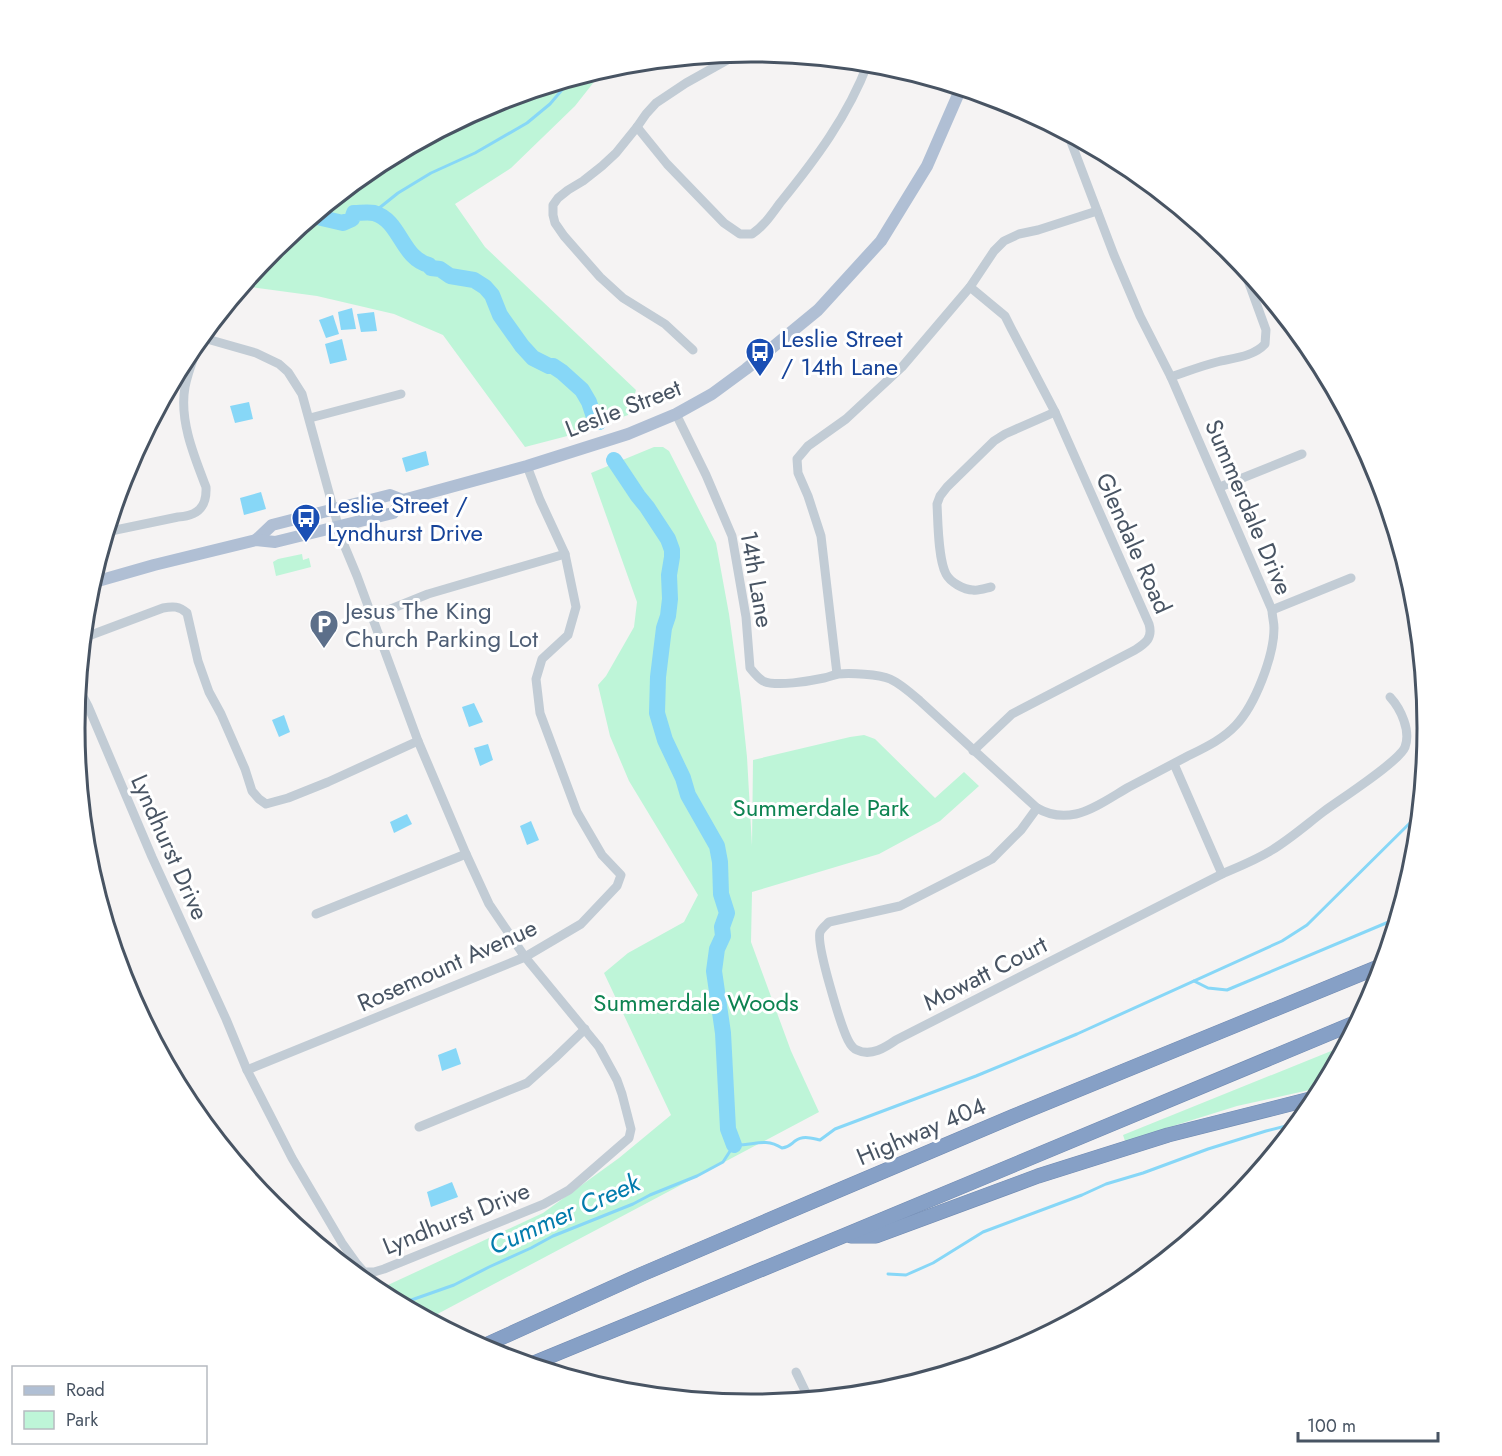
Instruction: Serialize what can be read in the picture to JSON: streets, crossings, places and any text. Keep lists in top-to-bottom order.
{
  "streets": {
    "highway": ["Highway 404"],
    "main road": ["Leslie Street"],
    "street": [
      "Summerdale Drive",
      "Glendale Road",
      "14th Lane",
      "Lyndhurst Drive",
      "Rosemount Avenue",
      "Mowatt Court"
    ]
  },
  "crossings": [
    ["Leslie Street", "14th Lane"],
    ["Leslie Street", "Lyndhurst Drive"],
    ["Leslie Street", "Rosemount Avenue"],
    ["Summerdale Drive", "Glendale Road"],
    ["Summerdale Drive", "14th Lane"],
    ["Summerdale Drive", "Mowatt Court"],
    ["Lyndhurst Drive", "Rosemount Avenue"]
  ],
  "water": ["Cummer Creek"],
  "parks": ["Summerdale Park", "Summerdale Woods"],
  "places": {
    "bus stop": ["Leslie Street / 14th Lane", "Leslie Street / Lyndhurst Drive"],
    "parking": ["Jesus The King Church Parking Lot"]
  },
  "legend": ["Road", "Park"],
  "scale_bar": "100 m"
}
